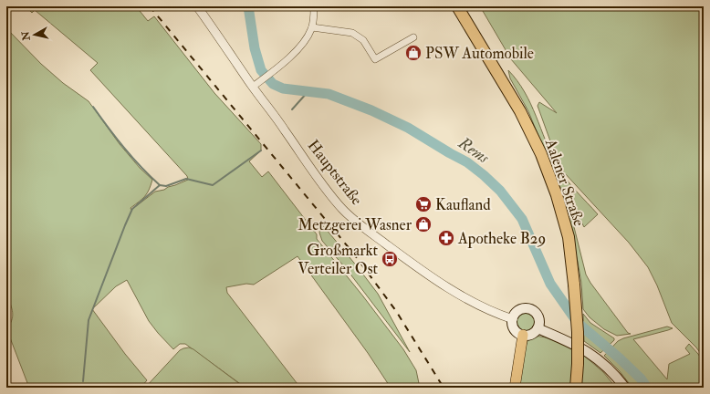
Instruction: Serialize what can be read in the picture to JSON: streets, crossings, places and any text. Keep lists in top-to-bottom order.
{
  "streets": {
    "highway": ["Aalener Straße"],
    "street": ["Hauptstraße"]
  },
  "water": ["Rems"],
  "places": {
    "shop": ["PSW Automobile", "Metzgerei Wasner"],
    "supermarket": ["Kaufland"],
    "pharmacy": ["Apotheke B29"],
    "bus stop": ["Großmarkt Verteiler Ost"]
  },
  "north": "left"
}
